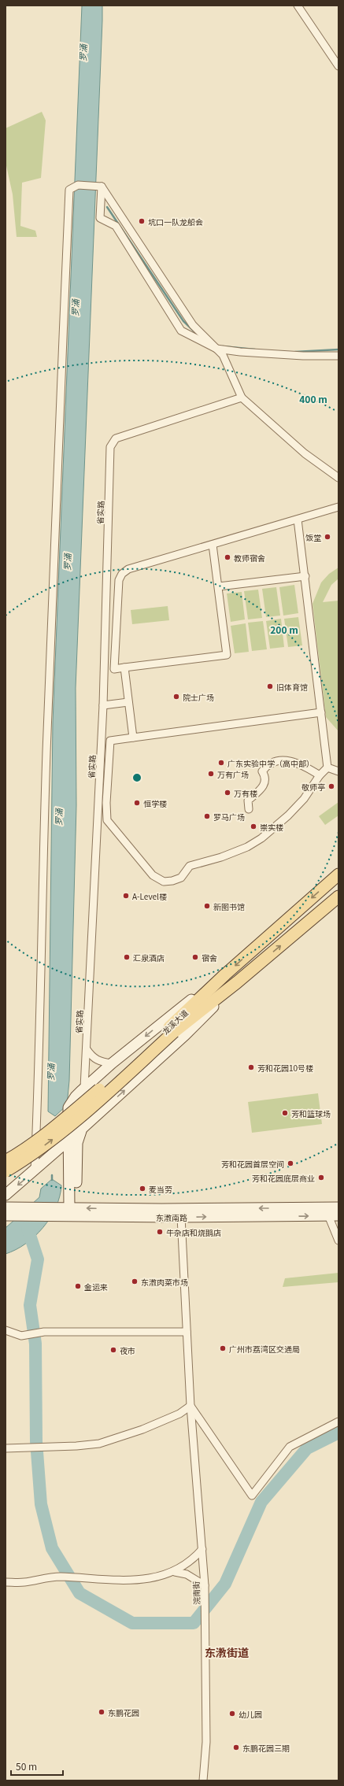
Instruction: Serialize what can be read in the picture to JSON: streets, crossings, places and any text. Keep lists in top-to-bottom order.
{
  "streets": {
    "main road": ["龙溪大道"],
    "street": ["省实路", "东漖南路", "浣南街"]
  },
  "crossings": [
    ["东漖南路", "浣南街"]
  ],
  "districts": ["东漖街道"],
  "water": ["罗涌"],
  "places": [
    "坑口一队龙船会",
    "饭堂",
    "教师宿舍",
    "旧体育馆",
    "院士广场",
    "广东实验中学（高中部）",
    "万有广场",
    "敬师亭",
    "万有楼",
    "恒学楼",
    "罗马广场",
    "崇实楼",
    "A-Level楼",
    "新图书馆",
    "汇泉酒店",
    "宿舍",
    "芳和花园10号楼",
    "芳和篮球场",
    "芳和花园首层空间",
    "芳和花园底层商业",
    "麦当劳",
    "牛杂店和烧鹅店",
    "东漖肉菜市场",
    "金运来",
    "广州市荔湾区交通局",
    "夜市",
    "东鹏花园",
    "幼儿园",
    "东鹏花园三期"
  ],
  "scale_bar": "50 m",
  "rings": ["400 m", "200 m"]
}
